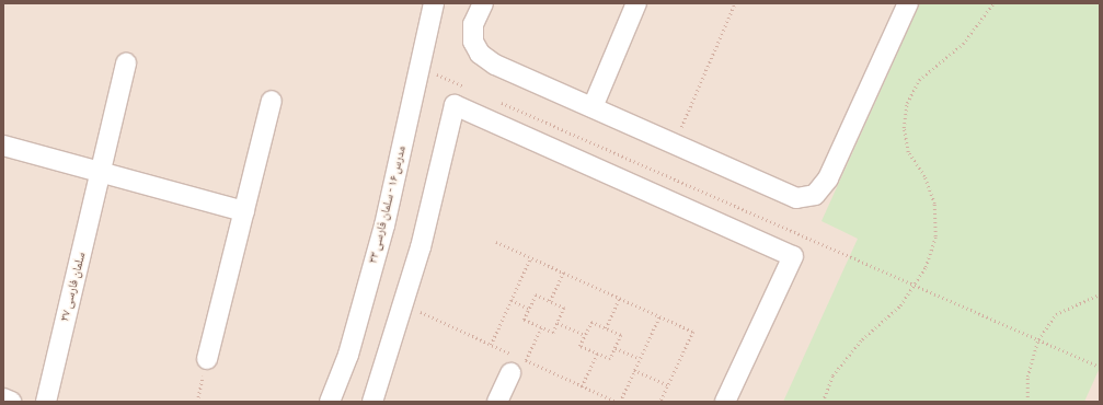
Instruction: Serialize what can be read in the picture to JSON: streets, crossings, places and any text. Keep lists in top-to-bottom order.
{
  "streets": {
    "street": ["مدرس ۱۶ - سلمان فارسی ۳۳", "سلمان فارسی ۳۷"]
  }
}
